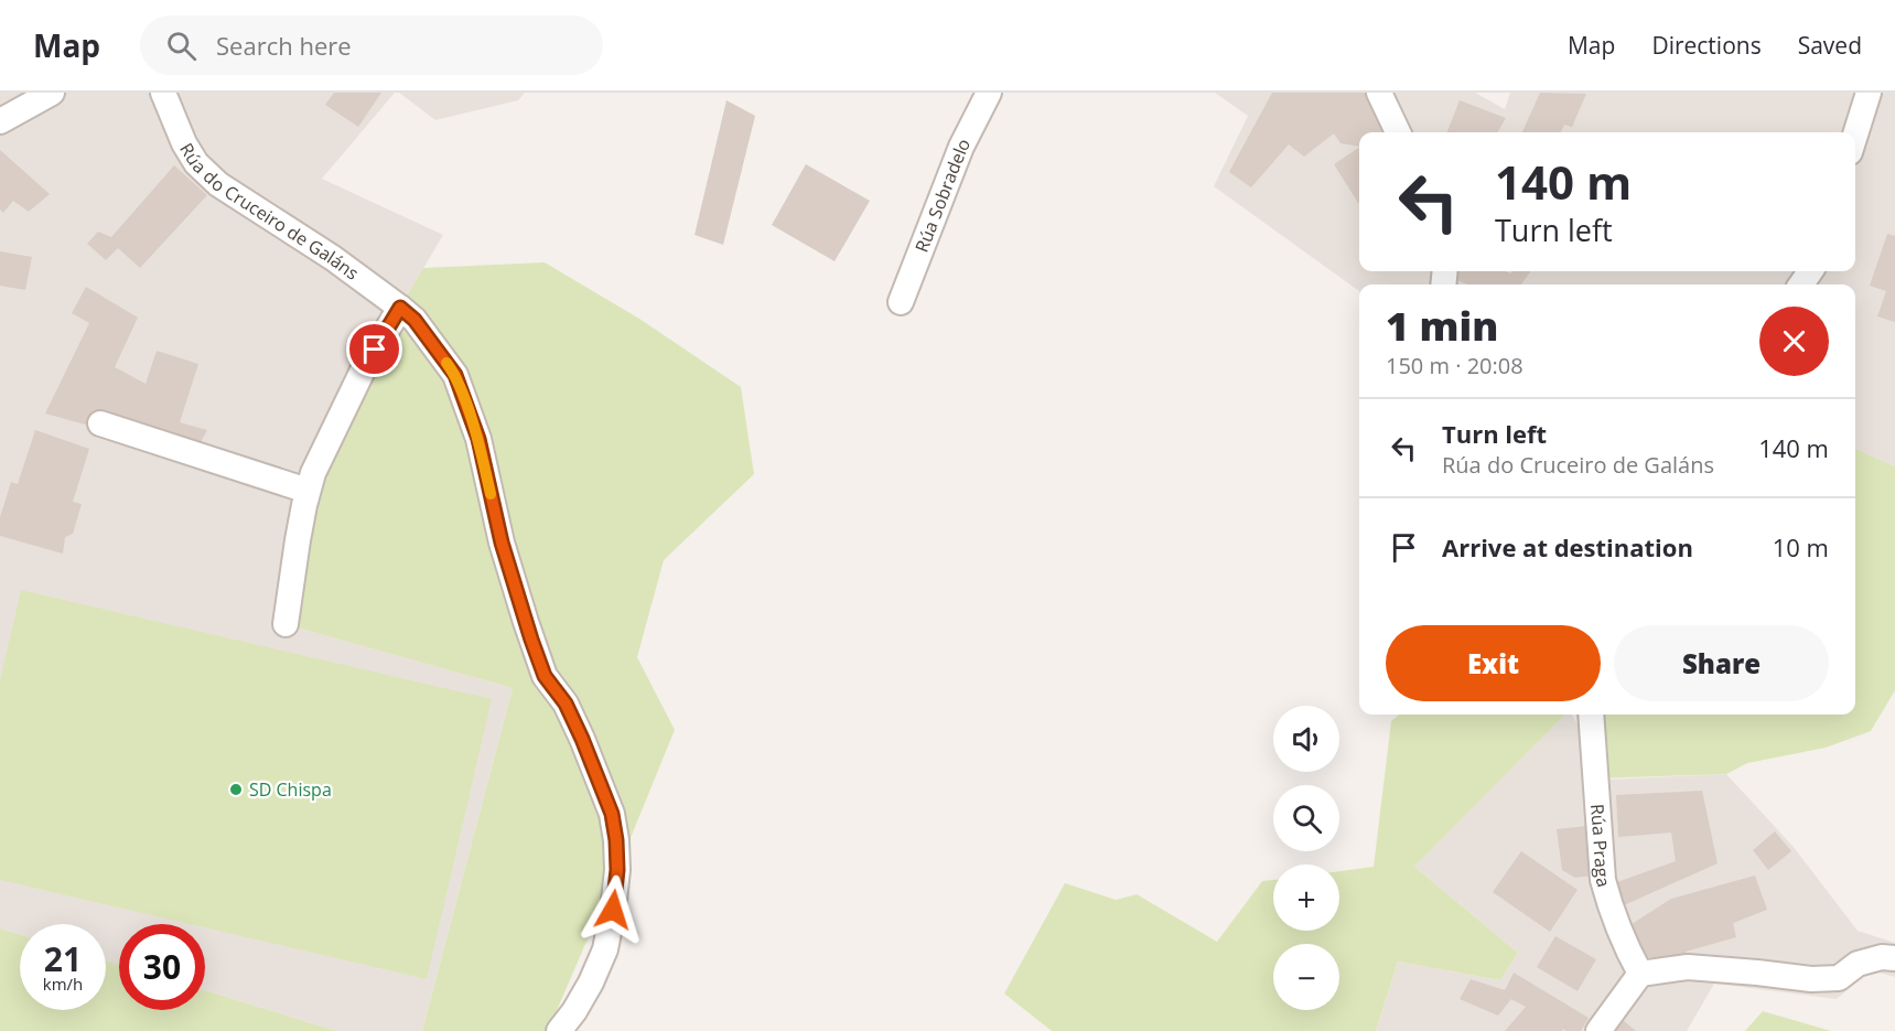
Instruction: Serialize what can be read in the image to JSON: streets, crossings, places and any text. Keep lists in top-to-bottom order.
{
  "streets": {
    "street": ["Rúa Sobradelo", "Rúa do Cruceiro de Galáns", "Rúa Praga"]
  },
  "places": ["SD Chispa"],
  "page": {
    "header": "Map",
    "search": "Search here",
    "nav": ["Map", "Directions", "Saved"],
    "turn": ["140 m", "Turn left"],
    "heading": ["1 min", "150 m · 20:08"],
    "list": [
      {
        "name": "Turn left",
        "note": "Rúa do Cruceiro de Galáns",
        "value": "140 m"
      },
      {
        "name": "Arrive at destination",
        "value": "10 m"
      }
    ],
    "buttons": ["Exit", "Share"],
    "map_buttons": ["+", "−"],
    "speed": "21 km/h",
    "limit": "30"
  }
}
